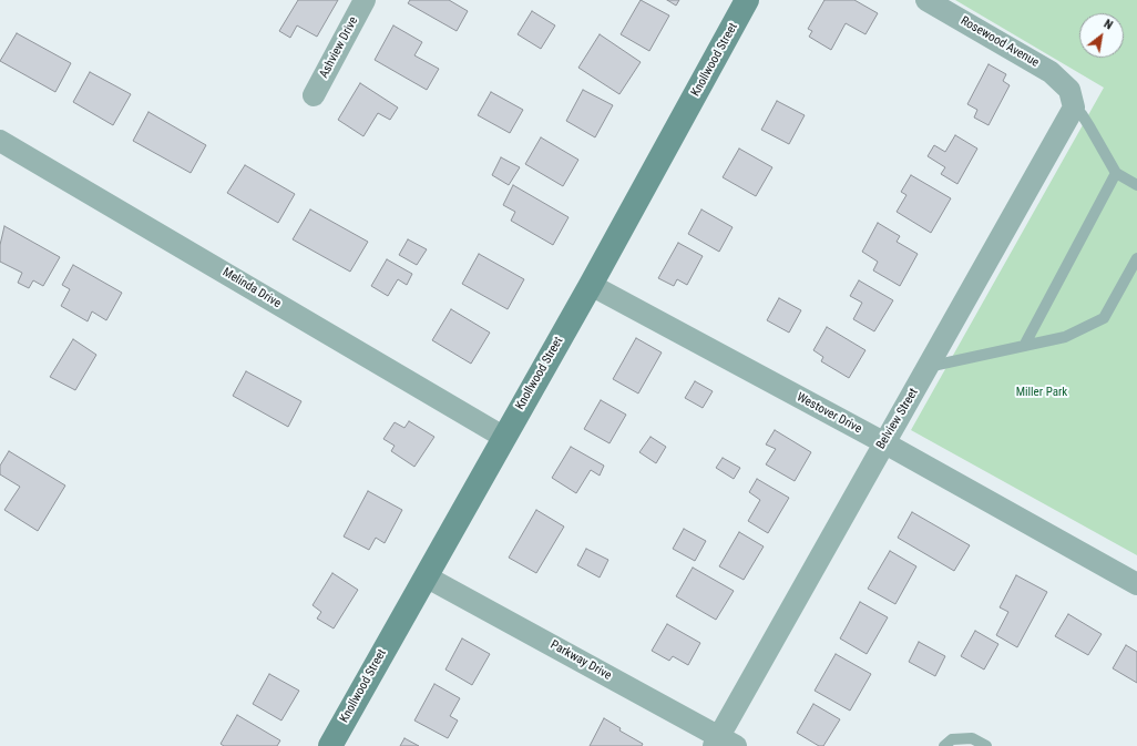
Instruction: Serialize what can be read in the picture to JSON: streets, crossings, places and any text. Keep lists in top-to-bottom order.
{
  "streets": {
    "main road": ["Knollwood Street"],
    "street": [
      "Rosewood Avenue",
      "Ashview Drive",
      "Melinda Drive",
      "Westover Drive",
      "Belview Street",
      "Parkway Drive"
    ]
  },
  "crossings": [
    ["Rosewood Avenue", "Belview Street"],
    ["Knollwood Street", "Melinda Drive"],
    ["Knollwood Street", "Westover Drive"],
    ["Knollwood Street", "Parkway Drive"],
    ["Westover Drive", "Belview Street"],
    ["Belview Street", "Parkway Drive"]
  ],
  "parks": ["Miller Park"],
  "north": "top right"
}
